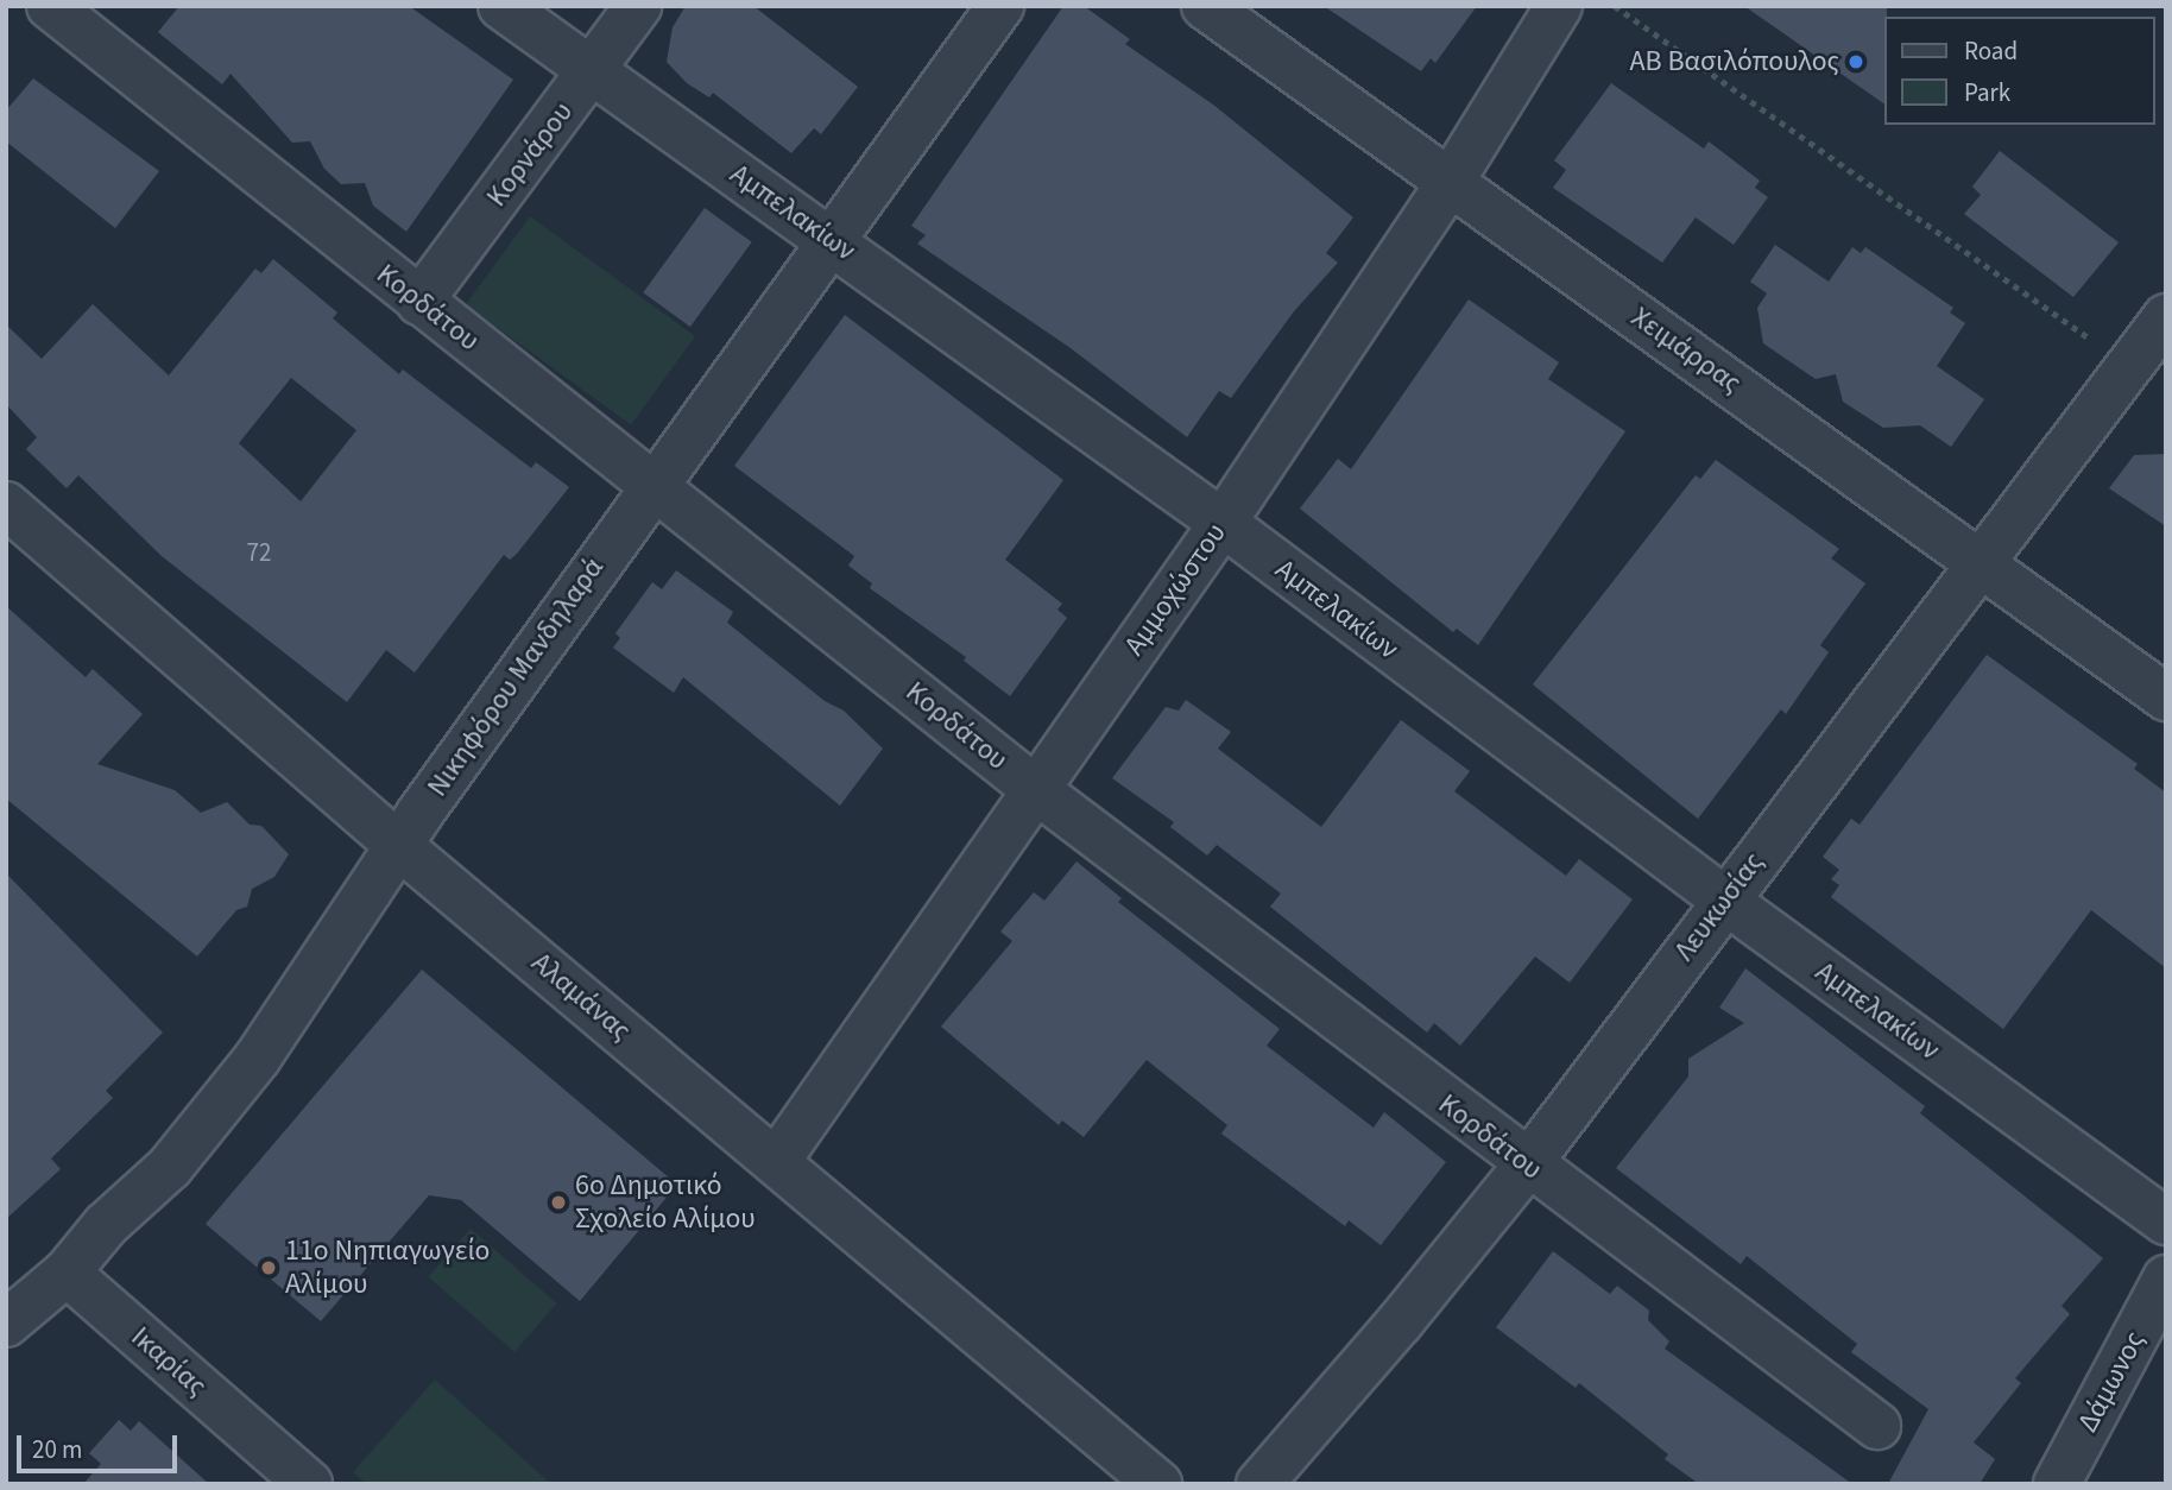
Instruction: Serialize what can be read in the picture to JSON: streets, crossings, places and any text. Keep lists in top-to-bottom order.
{
  "streets": {
    "street": [
      "Κορνάρου",
      "Αμπελακίων",
      "Κορδάτου",
      "Χειμάρρας",
      "Αμμοχώστου",
      "Νικηφόρου Μανδηλαρά",
      "Λευκωσίας",
      "Αλαμάνας",
      "Ικαρίας",
      "Δάμωνος"
    ]
  },
  "crossings": [
    ["Κορνάρου", "Αμπελακίων"],
    ["Κορνάρου", "Κορδάτου"],
    ["Αμπελακίων", "Αμμοχώστου"],
    ["Αμπελακίων", "Νικηφόρου Μανδηλαρά"],
    ["Αμπελακίων", "Λευκωσίας"],
    ["Κορδάτου", "Αμμοχώστου"],
    ["Κορδάτου", "Νικηφόρου Μανδηλαρά"],
    ["Κορδάτου", "Λευκωσίας"],
    ["Χειμάρρας", "Αμμοχώστου"],
    ["Χειμάρρας", "Λευκωσίας"],
    ["Αμμοχώστου", "Αλαμάνας"],
    ["Νικηφόρου Μανδηλαρά", "Αλαμάνας"],
    ["Νικηφόρου Μανδηλαρά", "Ικαρίας"]
  ],
  "places": ["ΑΒ Βασιλόπουλος", "6ο Δημοτικό Σχολείο Αλίμου", "11ο Νηπιαγωγείο Αλίμου"],
  "house_numbers": ["72"],
  "legend": ["Road", "Park"],
  "scale_bar": "20 m"
}
